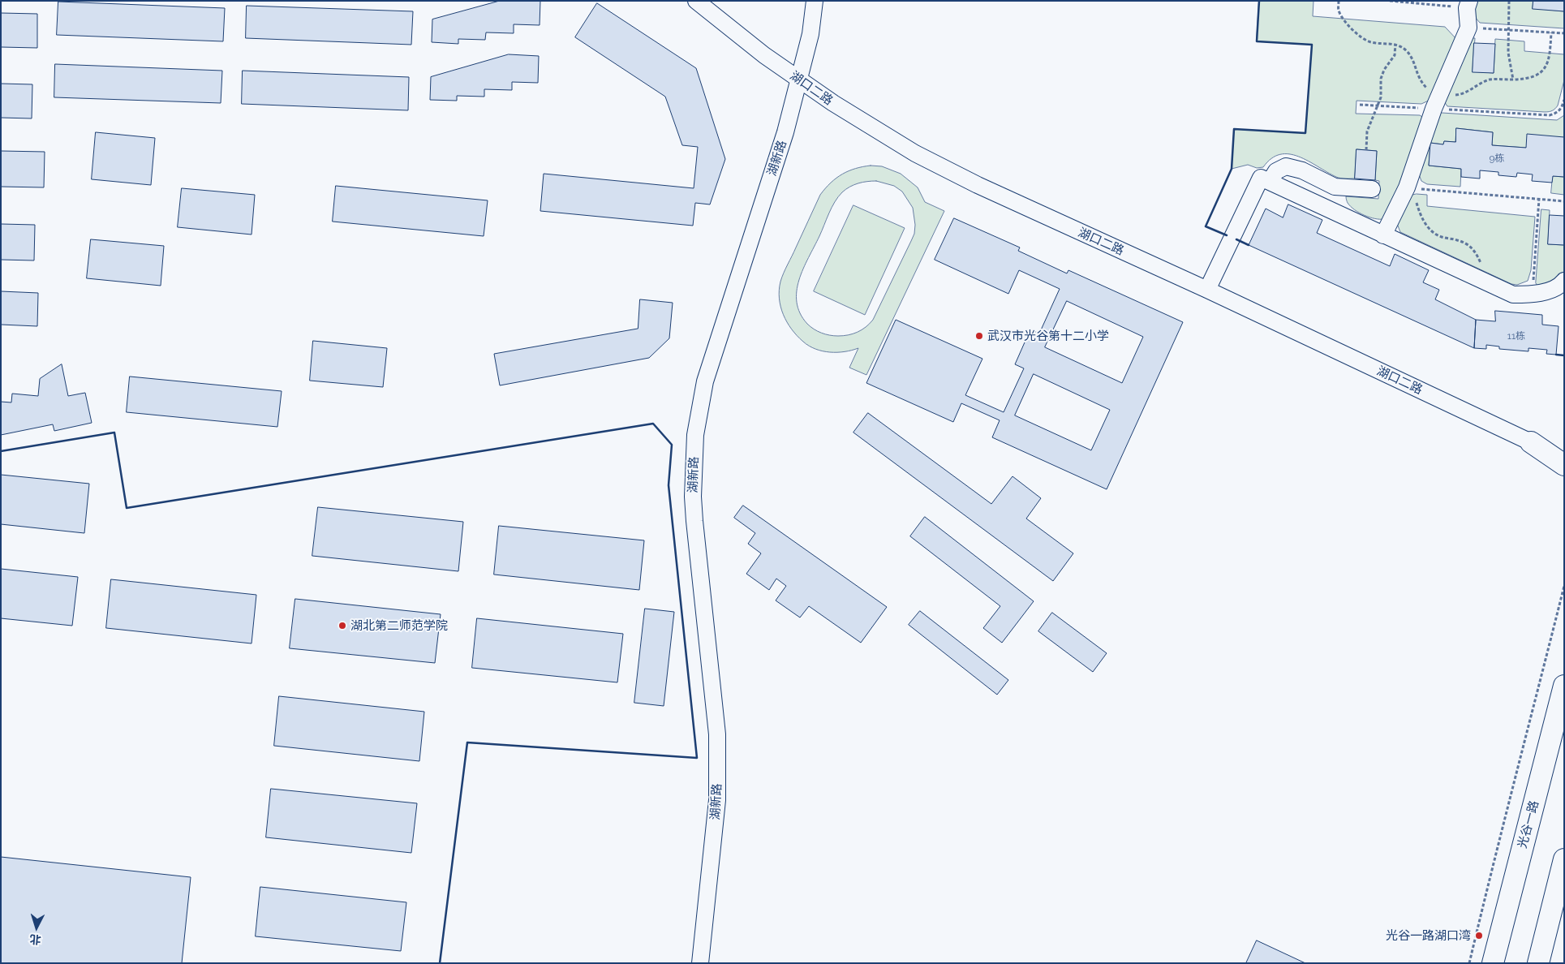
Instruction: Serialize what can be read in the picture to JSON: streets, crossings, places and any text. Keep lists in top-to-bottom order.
{
  "streets": {
    "main road": ["光谷一路"],
    "street": ["湖口二路", "湖新路"]
  },
  "crossings": [
    ["湖口二路", "湖新路"]
  ],
  "places": ["武汉市光谷第十二小学", "湖北第二师范学院", "光谷一路湖口湾"],
  "house_numbers": ["9栋", "11栋"],
  "north": "bottom"
}
